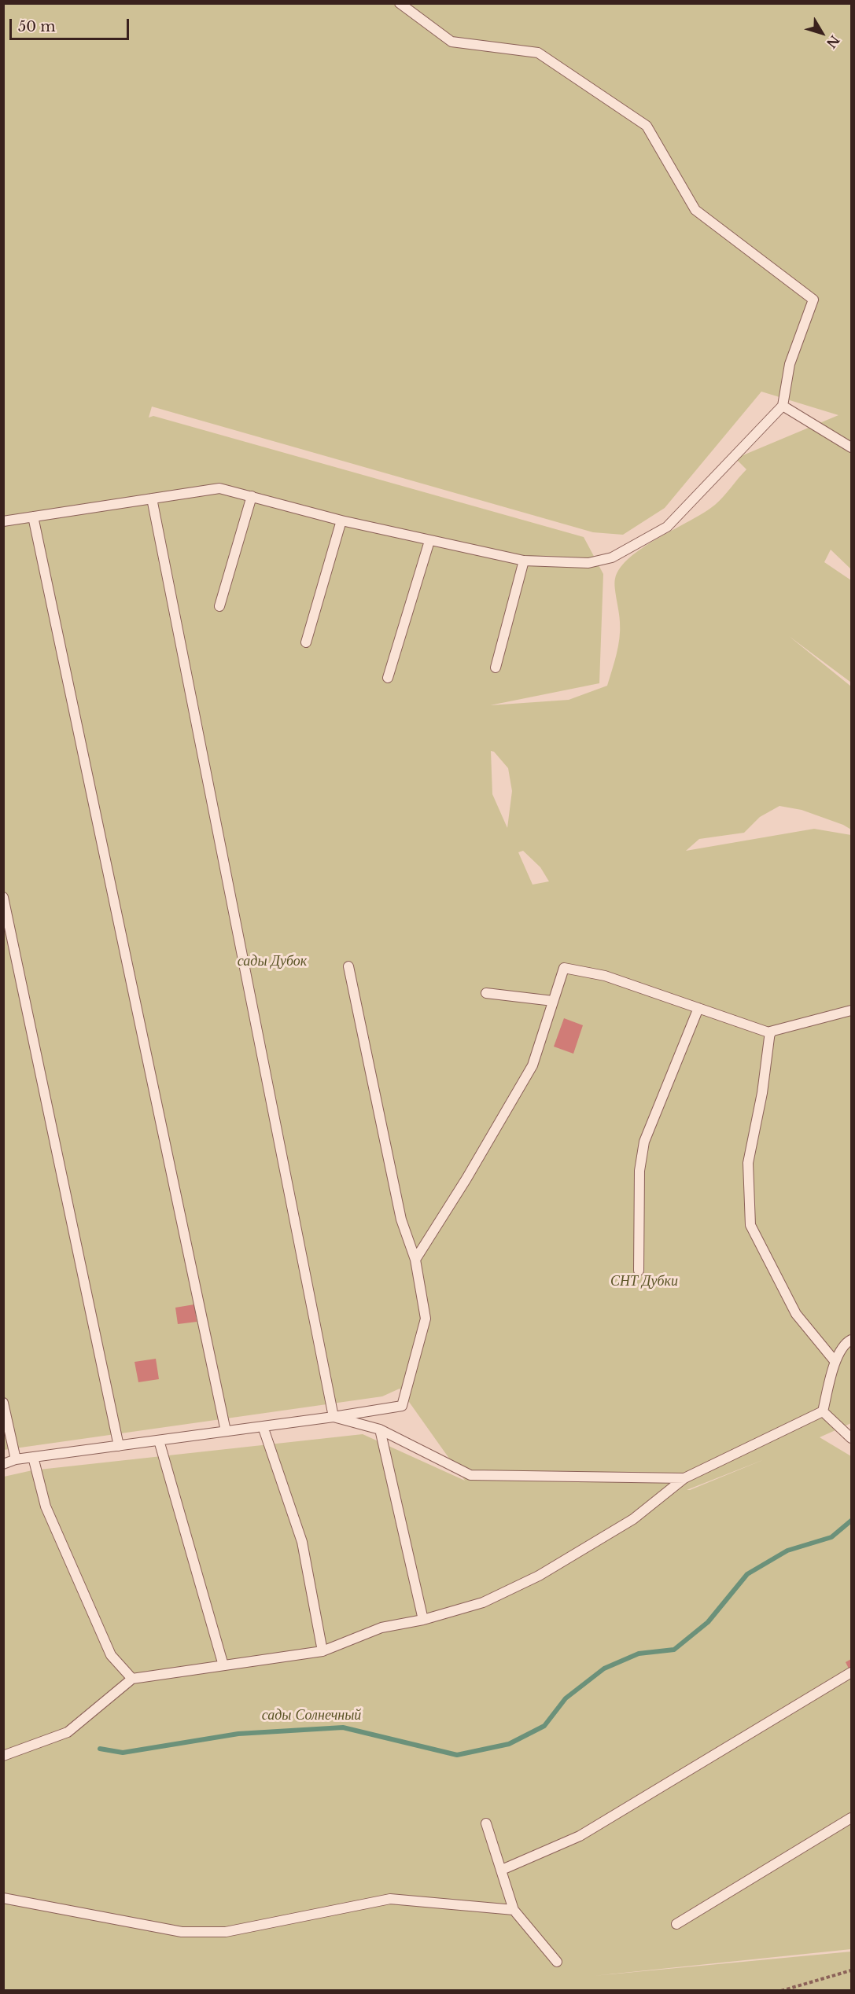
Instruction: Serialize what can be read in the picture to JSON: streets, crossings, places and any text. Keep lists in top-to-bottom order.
{
  "parks": ["сады Дубок", "СНТ Дубки", "сады Солнечный"],
  "scale_bar": "50 m",
  "north": "bottom right"
}
